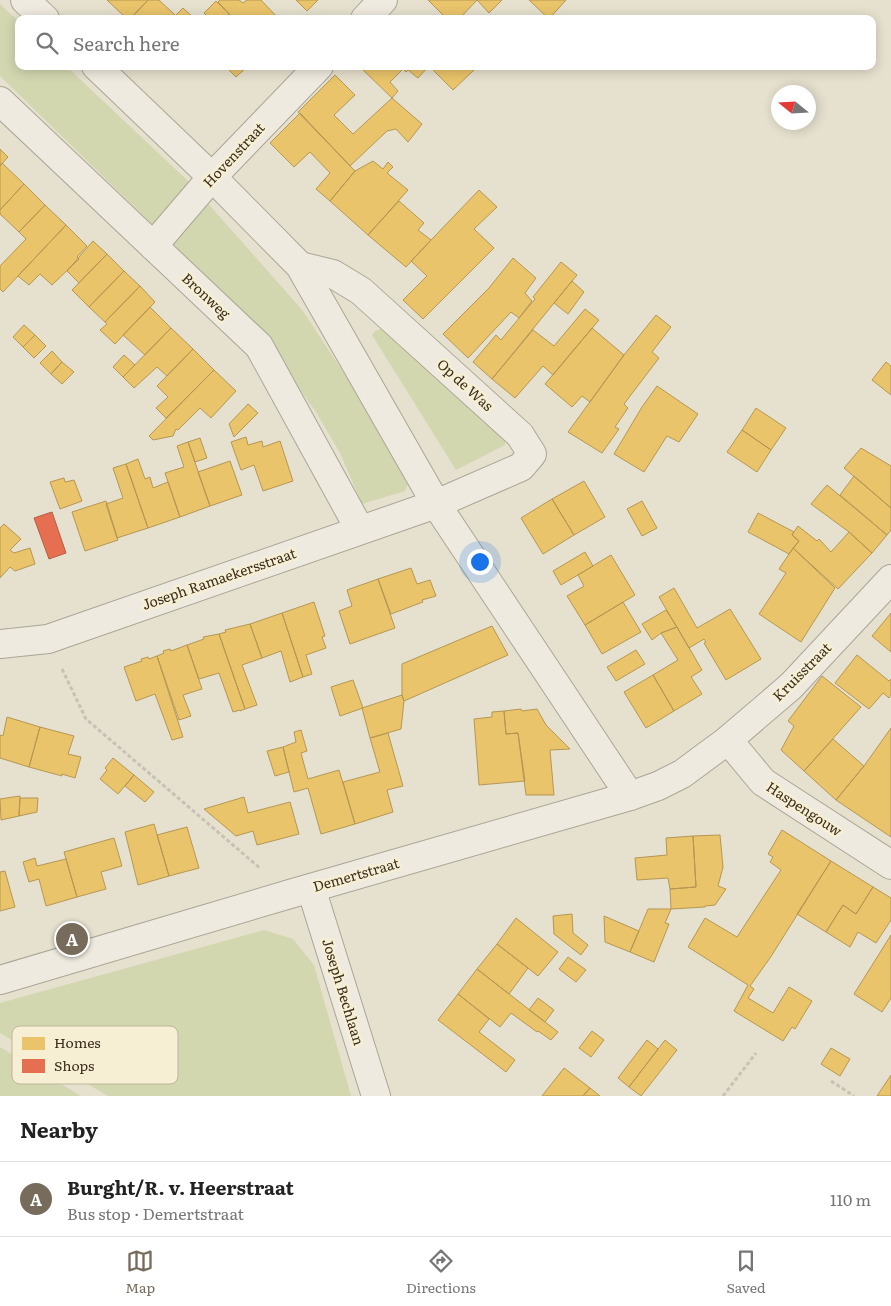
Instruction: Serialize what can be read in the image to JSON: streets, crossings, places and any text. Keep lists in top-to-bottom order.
{
  "streets": {
    "street": [
      "Hovenstraat",
      "Bronweg",
      "Op de Was",
      "Joseph Ramaekersstraat",
      "Kruisstraat",
      "Haspengouw",
      "Demertstraat",
      "Joseph Bechlaan"
    ]
  },
  "crossings": [
    ["Hovenstraat", "Bronweg"],
    ["Bronweg", "Joseph Ramaekersstraat"],
    ["Op de Was", "Joseph Ramaekersstraat"],
    ["Kruisstraat", "Haspengouw"],
    ["Kruisstraat", "Demertstraat"],
    ["Demertstraat", "Joseph Bechlaan"]
  ],
  "legend": ["Homes", "Shops"],
  "north": "left",
  "page": {
    "search": "Search here",
    "pins": "A",
    "heading": "Nearby",
    "list": [
      {
        "mark": "A",
        "name": "Burght/R. v. Heerstraat",
        "note": "Bus stop · Demertstraat",
        "value": "110 m"
      }
    ],
    "nav": ["Map", "Directions", "Saved"]
  }
}
